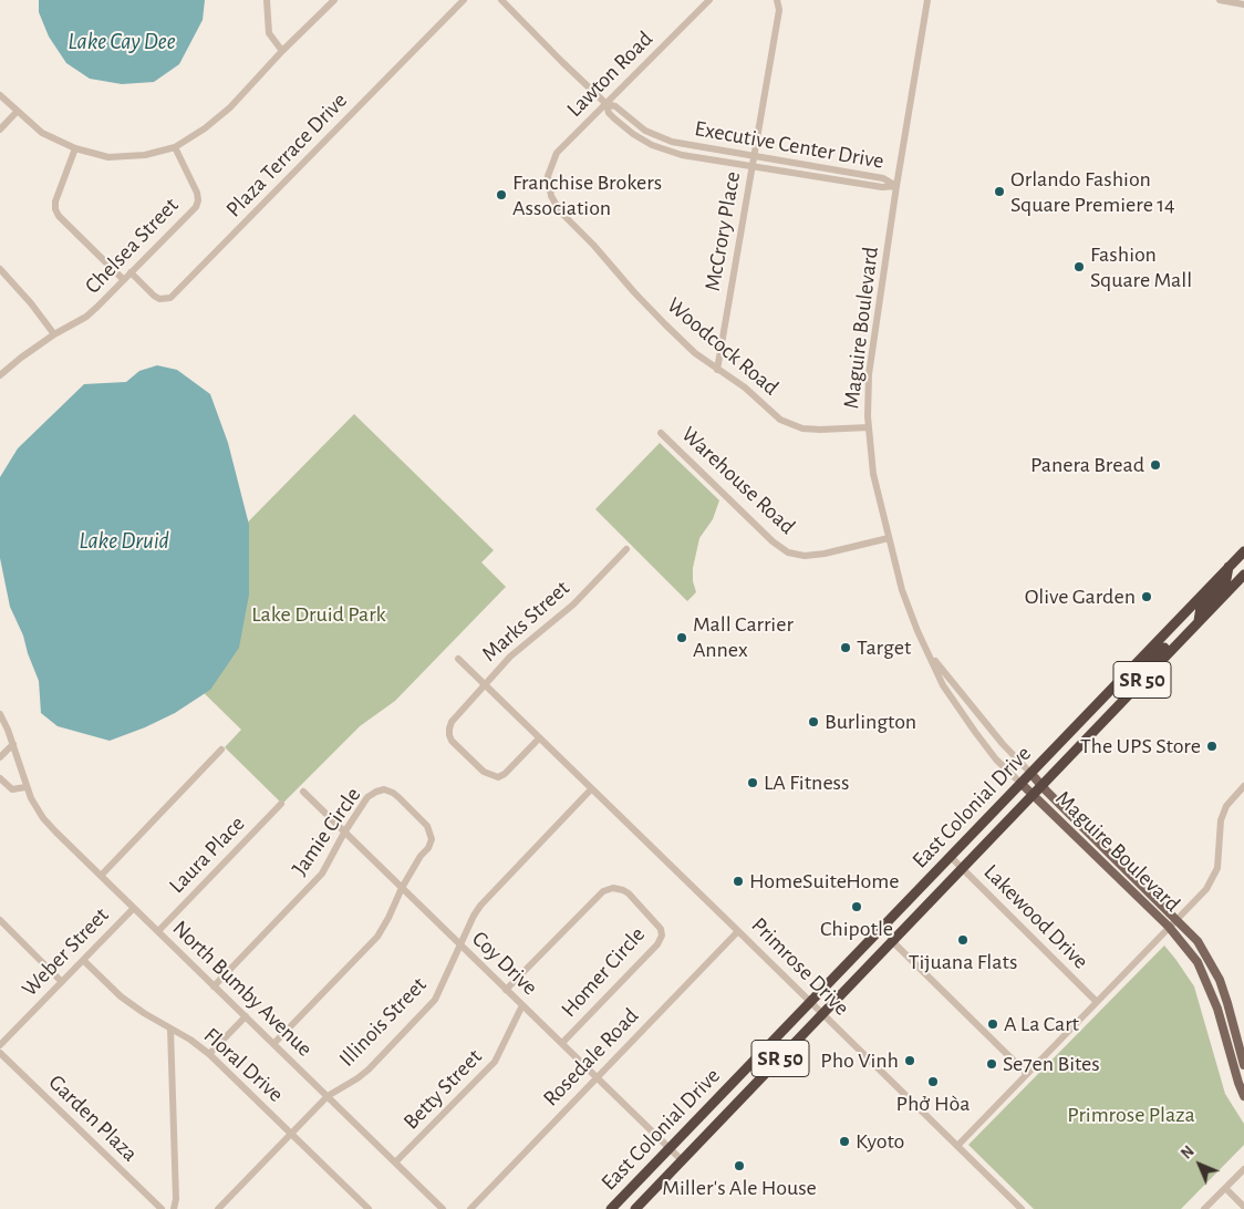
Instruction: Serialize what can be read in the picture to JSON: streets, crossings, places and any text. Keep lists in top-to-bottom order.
{
  "streets": {
    "highway": ["SR 50", "East Colonial Drive"],
    "main road": ["Maguire Boulevard"],
    "street": [
      "Lawton Road",
      "Executive Center Drive",
      "Plaza Terrace Drive",
      "McCrory Place",
      "Chelsea Street",
      "Woodcock Road",
      "Warehouse Road",
      "Marks Street",
      "Jamie Circle",
      "Laura Place",
      "Lakewood Drive",
      "Weber Street",
      "Coy Drive",
      "Primrose Drive",
      "Homer Circle",
      "North Bumby Avenue",
      "Illinois Street",
      "Rosedale Road",
      "Floral Drive",
      "Betty Street",
      "Garden Plaza"
    ]
  },
  "crossings": [
    ["Lawton Road", "Executive Center Drive"],
    ["Lawton Road", "Woodcock Road"],
    ["Executive Center Drive", "McCrory Place"],
    ["Executive Center Drive", "Maguire Boulevard"],
    ["Plaza Terrace Drive", "Chelsea Street"],
    ["McCrory Place", "Woodcock Road"],
    ["Maguire Boulevard", "Woodcock Road"],
    ["Maguire Boulevard", "Warehouse Road"],
    ["Maguire Boulevard", "East Colonial Drive"],
    ["Marks Street", "Primrose Drive"],
    ["East Colonial Drive", "Lakewood Drive"],
    ["East Colonial Drive", "Coy Drive"],
    ["East Colonial Drive", "Primrose Drive"],
    ["Jamie Circle", "Coy Drive"],
    ["Jamie Circle", "North Bumby Avenue"],
    ["Laura Place", "North Bumby Avenue"],
    ["Weber Street", "North Bumby Avenue"],
    ["Weber Street", "Floral Drive"],
    ["Coy Drive", "Homer Circle"],
    ["Coy Drive", "Illinois Street"],
    ["Coy Drive", "Rosedale Road"],
    ["Coy Drive", "Betty Street"],
    ["Primrose Drive", "Illinois Street"],
    ["Primrose Drive", "Rosedale Road"],
    ["North Bumby Avenue", "Illinois Street"],
    ["North Bumby Avenue", "Betty Street"],
    ["Illinois Street", "Floral Drive"]
  ],
  "water": ["Lake Cay Dee", "Lake Druid"],
  "parks": ["Lake Druid Park", "Primrose Plaza"],
  "places": [
    "Orlando Fashion Square Premiere 14",
    "Franchise Brokers Association",
    "Fashion Square Mall",
    "Panera Bread",
    "Olive Garden",
    "Mall Carrier Annex",
    "Target",
    "Burlington",
    "The UPS Store",
    "LA Fitness",
    "HomeSuiteHome",
    "Chipotle",
    "Tijuana Flats",
    "A La Cart",
    "Pho Vinh",
    "Se7en Bites",
    "Phở Hòa",
    "Kyoto",
    "Miller's Ale House"
  ],
  "north": "top left"
}
